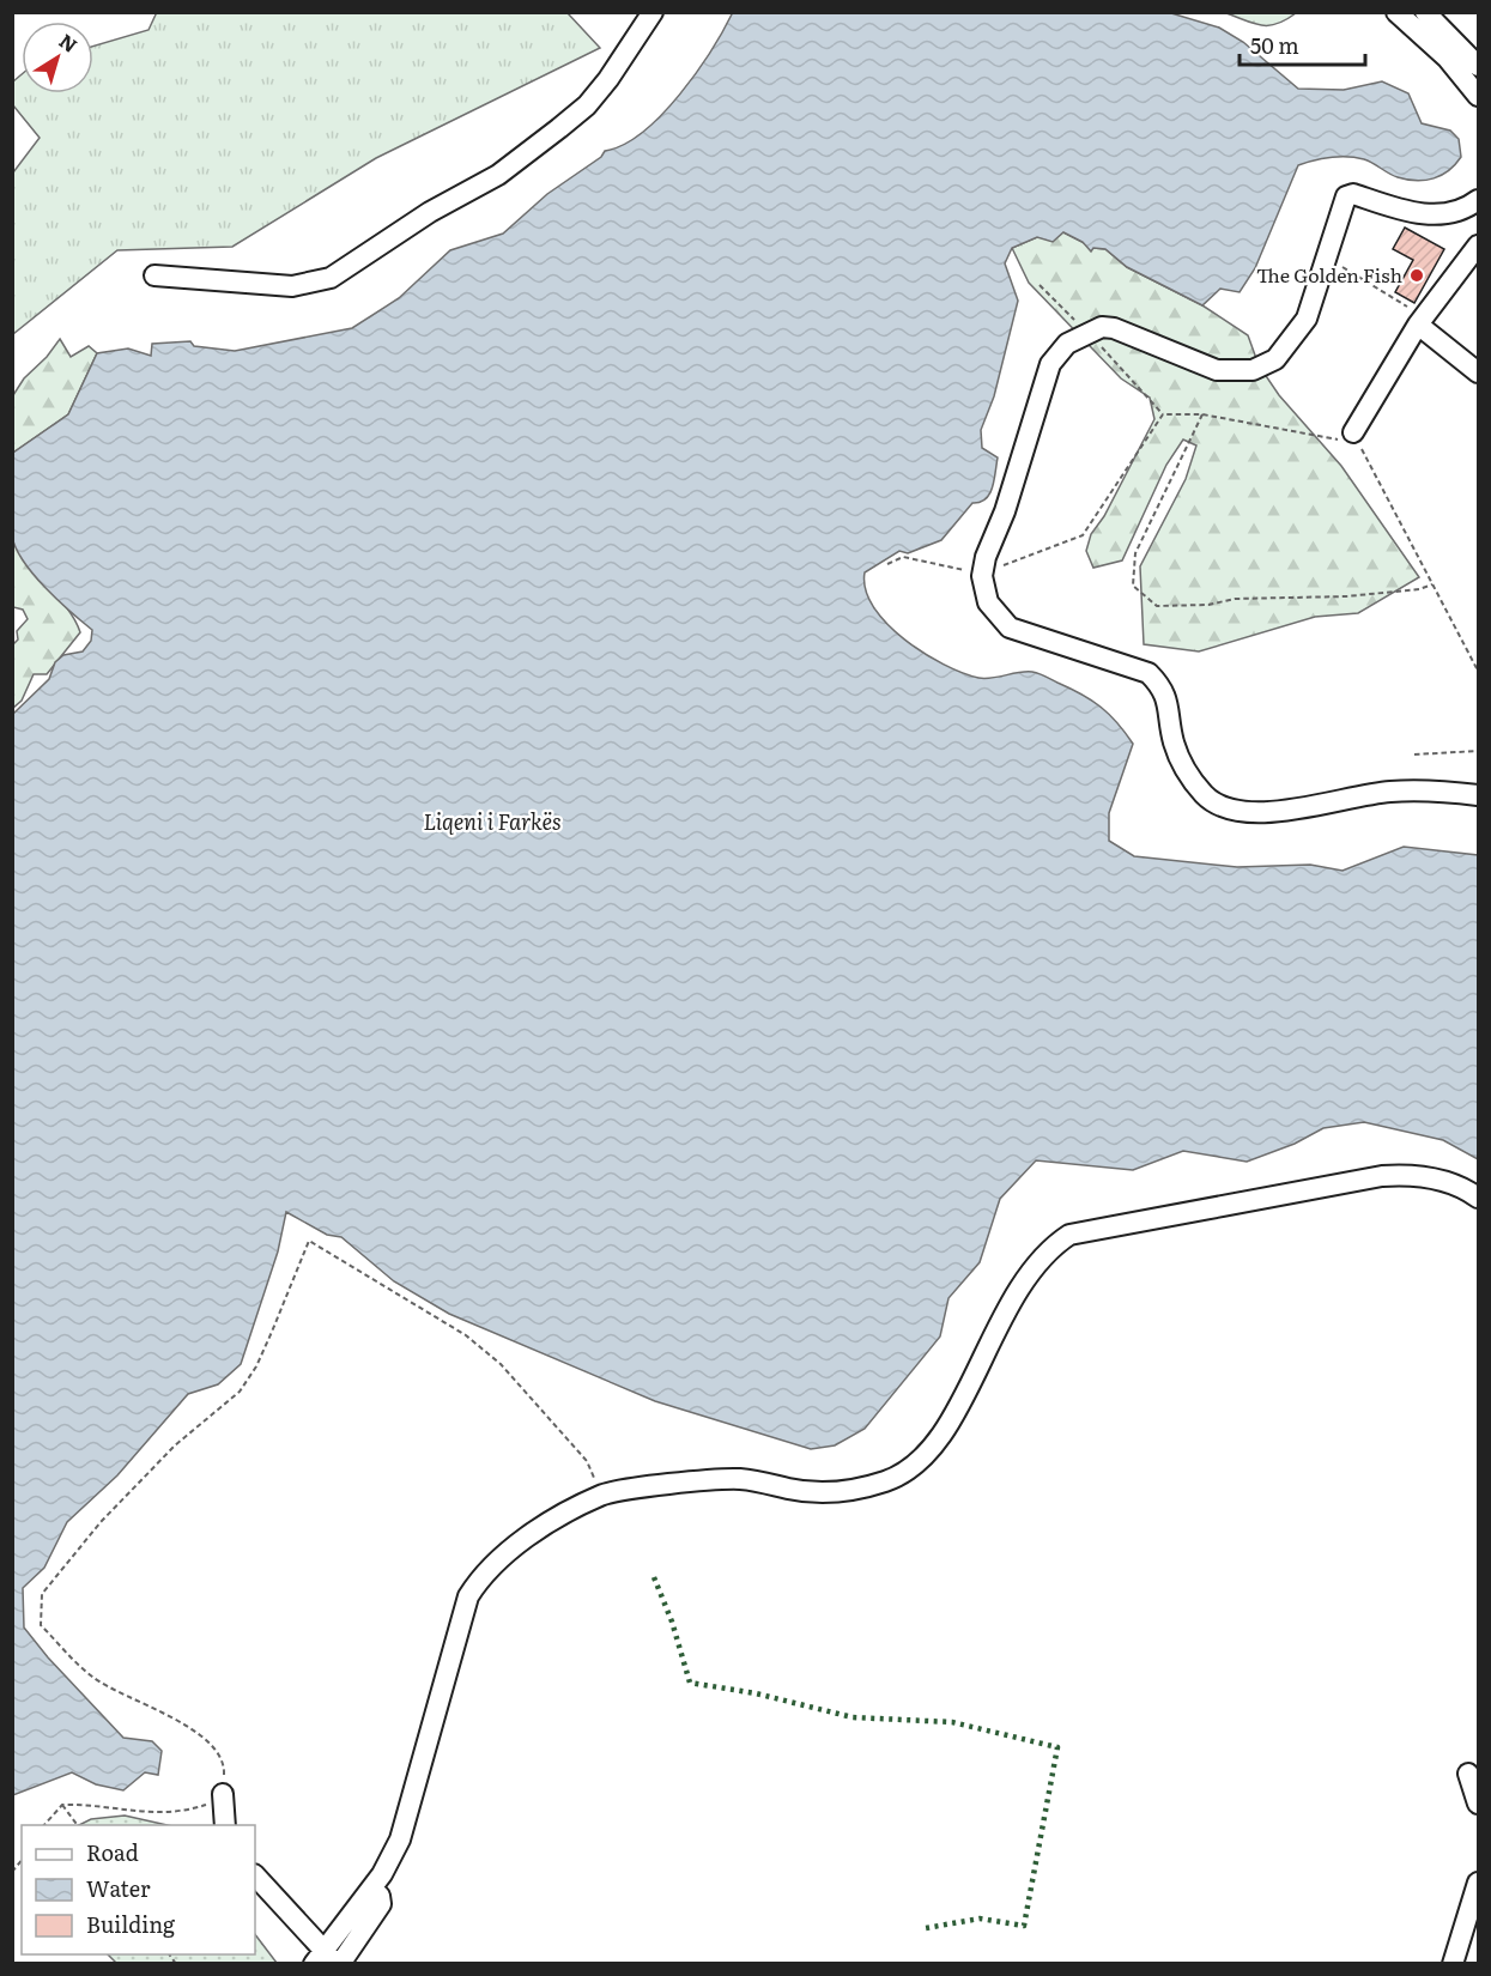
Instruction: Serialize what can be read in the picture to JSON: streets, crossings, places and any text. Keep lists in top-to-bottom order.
{
  "water": ["Liqeni i Farkës"],
  "places": ["The Golden Fish"],
  "legend": ["Road", "Water", "Building"],
  "scale_bar": "50 m",
  "north": "top right"
}
